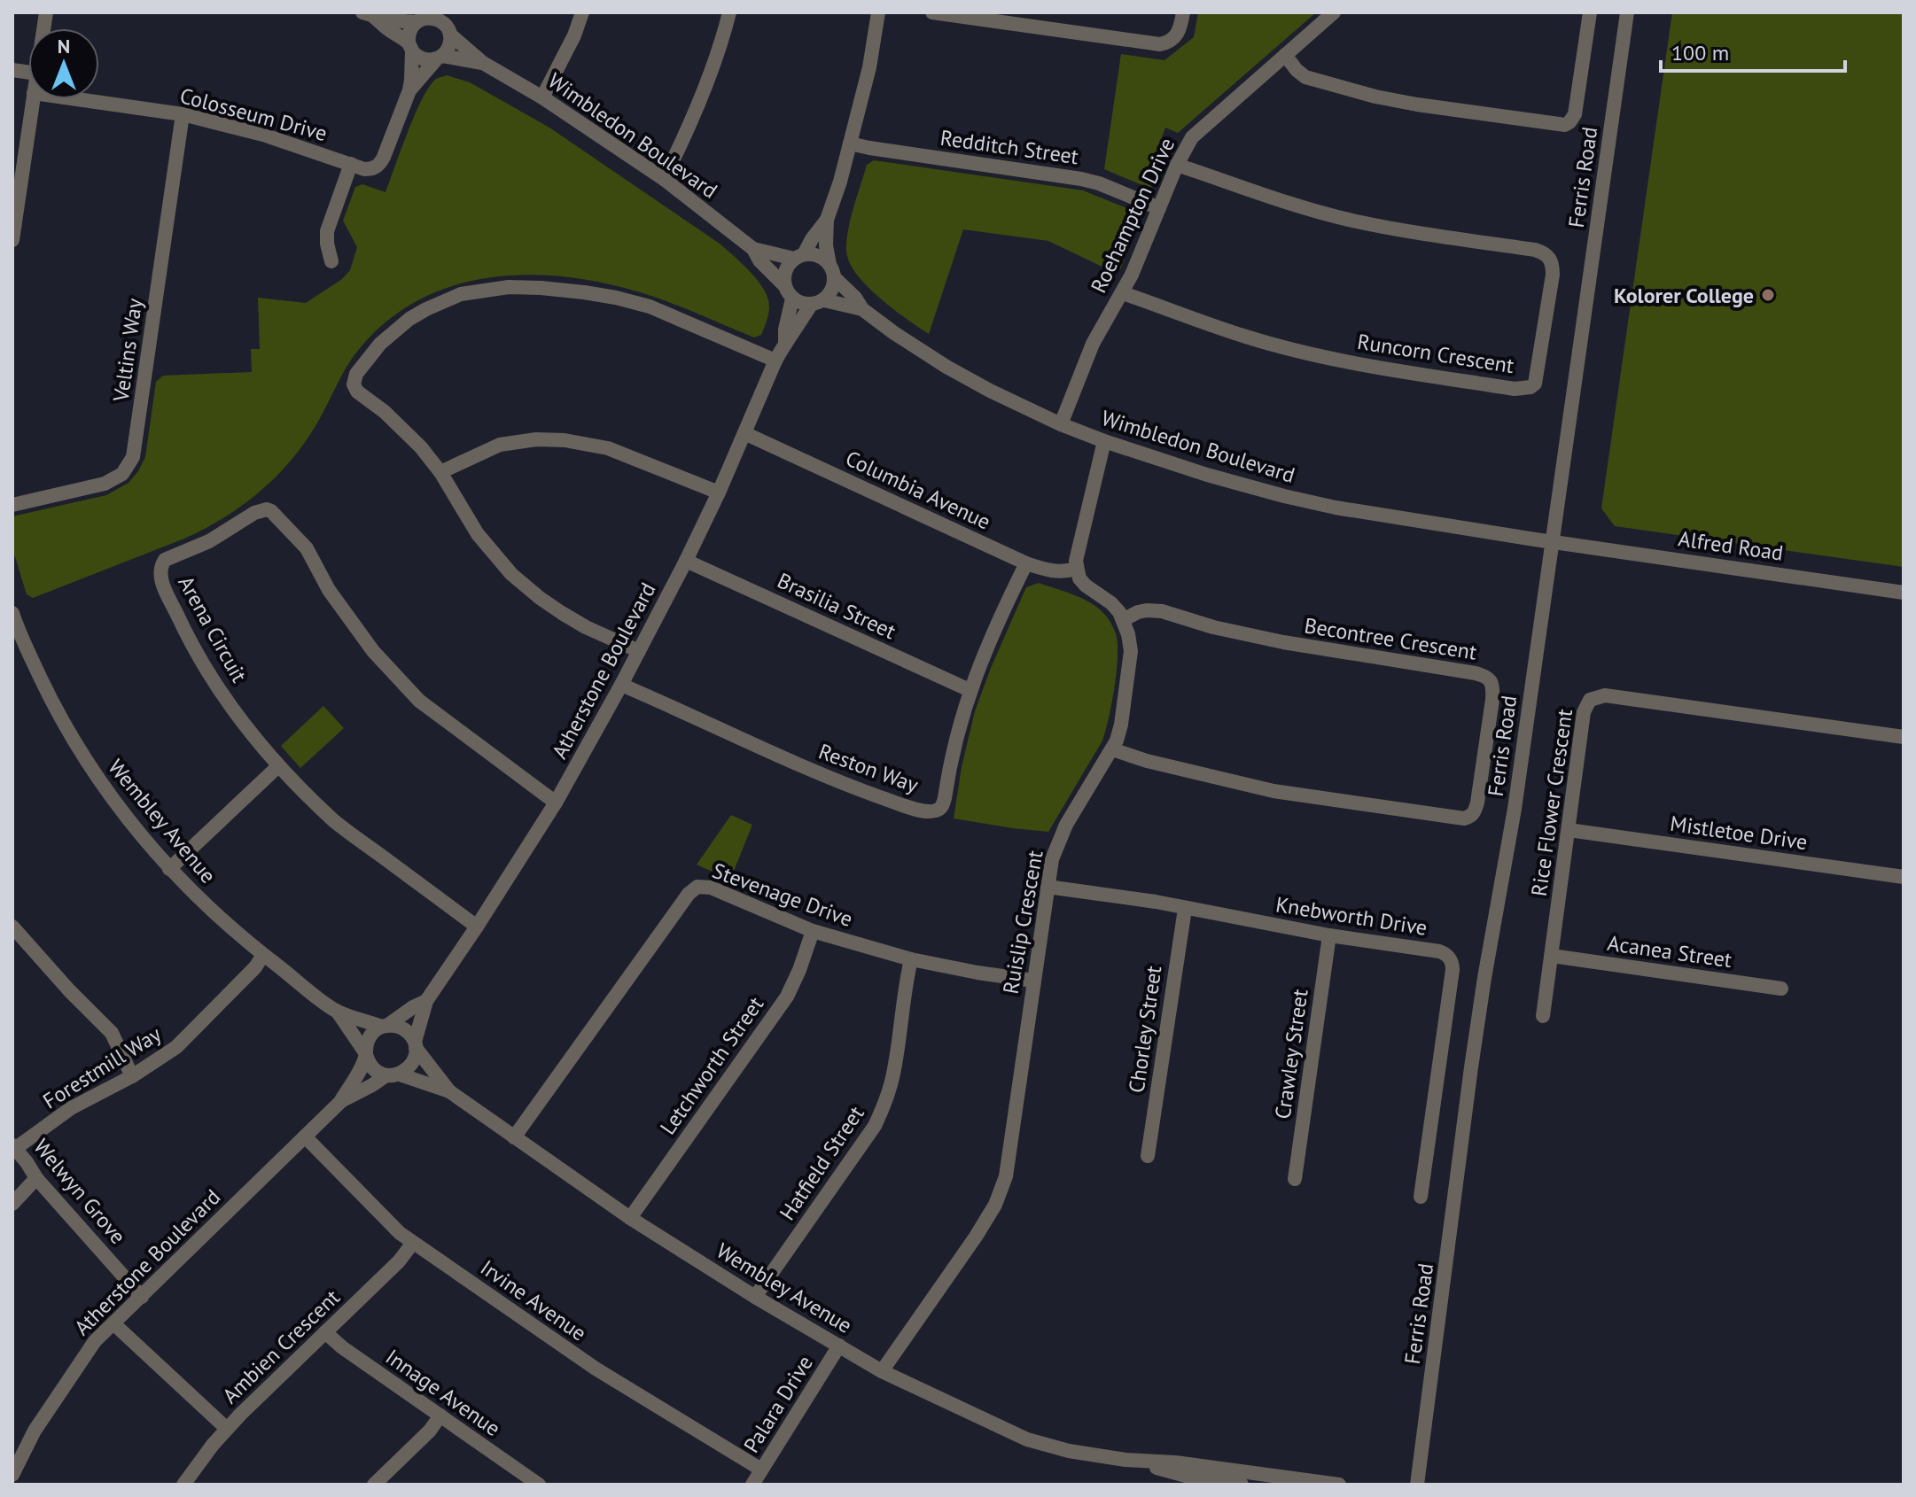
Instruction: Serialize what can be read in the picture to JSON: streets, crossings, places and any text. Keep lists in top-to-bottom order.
{
  "streets": {
    "street": [
      "Colosseum Drive",
      "Wimbledon Boulevard",
      "Redditch Street",
      "Ferris Road",
      "Roehampton Drive",
      "Veltins Way",
      "Runcorn Crescent",
      "Columbia Avenue",
      "Alfred Road",
      "Brasilia Street",
      "Arena Circuit",
      "Becontree Crescent",
      "Atherstone Boulevard",
      "Reston Way",
      "Rice Flower Crescent",
      "Wembley Avenue",
      "Mistletoe Drive",
      "Stevenage Drive",
      "Knebworth Drive",
      "Ruislip Crescent",
      "Acanea Street",
      "Chorley Street",
      "Crawley Street",
      "Letchworth Street",
      "Forestmill Way",
      "Hatfield Street",
      "Welwyn Grove",
      "Irvine Avenue",
      "Ambien Crescent",
      "Innage Avenue",
      "Palara Drive"
    ]
  },
  "crossings": [
    ["Colosseum Drive", "Wimbledon Boulevard"],
    ["Colosseum Drive", "Veltins Way"],
    ["Wimbledon Boulevard", "Ferris Road"],
    ["Wimbledon Boulevard", "Roehampton Drive"],
    ["Wimbledon Boulevard", "Alfred Road"],
    ["Wimbledon Boulevard", "Atherstone Boulevard"],
    ["Redditch Street", "Roehampton Drive"],
    ["Ferris Road", "Alfred Road"],
    ["Roehampton Drive", "Runcorn Crescent"],
    ["Columbia Avenue", "Atherstone Boulevard"],
    ["Columbia Avenue", "Reston Way"],
    ["Brasilia Street", "Atherstone Boulevard"],
    ["Brasilia Street", "Reston Way"],
    ["Arena Circuit", "Atherstone Boulevard"],
    ["Becontree Crescent", "Ruislip Crescent"],
    ["Atherstone Boulevard", "Reston Way"],
    ["Atherstone Boulevard", "Wembley Avenue"],
    ["Atherstone Boulevard", "Welwyn Grove"],
    ["Atherstone Boulevard", "Irvine Avenue"],
    ["Rice Flower Crescent", "Mistletoe Drive"],
    ["Rice Flower Crescent", "Acanea Street"],
    ["Wembley Avenue", "Stevenage Drive"],
    ["Wembley Avenue", "Ruislip Crescent"],
    ["Wembley Avenue", "Letchworth Street"],
    ["Wembley Avenue", "Forestmill Way"],
    ["Wembley Avenue", "Hatfield Street"],
    ["Wembley Avenue", "Palara Drive"],
    ["Stevenage Drive", "Ruislip Crescent"],
    ["Stevenage Drive", "Letchworth Street"],
    ["Stevenage Drive", "Hatfield Street"],
    ["Knebworth Drive", "Ruislip Crescent"],
    ["Knebworth Drive", "Chorley Street"],
    ["Knebworth Drive", "Crawley Street"],
    ["Forestmill Way", "Welwyn Grove"],
    ["Irvine Avenue", "Ambien Crescent"],
    ["Irvine Avenue", "Palara Drive"],
    ["Ambien Crescent", "Innage Avenue"]
  ],
  "places": ["Kolorer College"],
  "scale_bar": "100 m",
  "north": "top"
}
